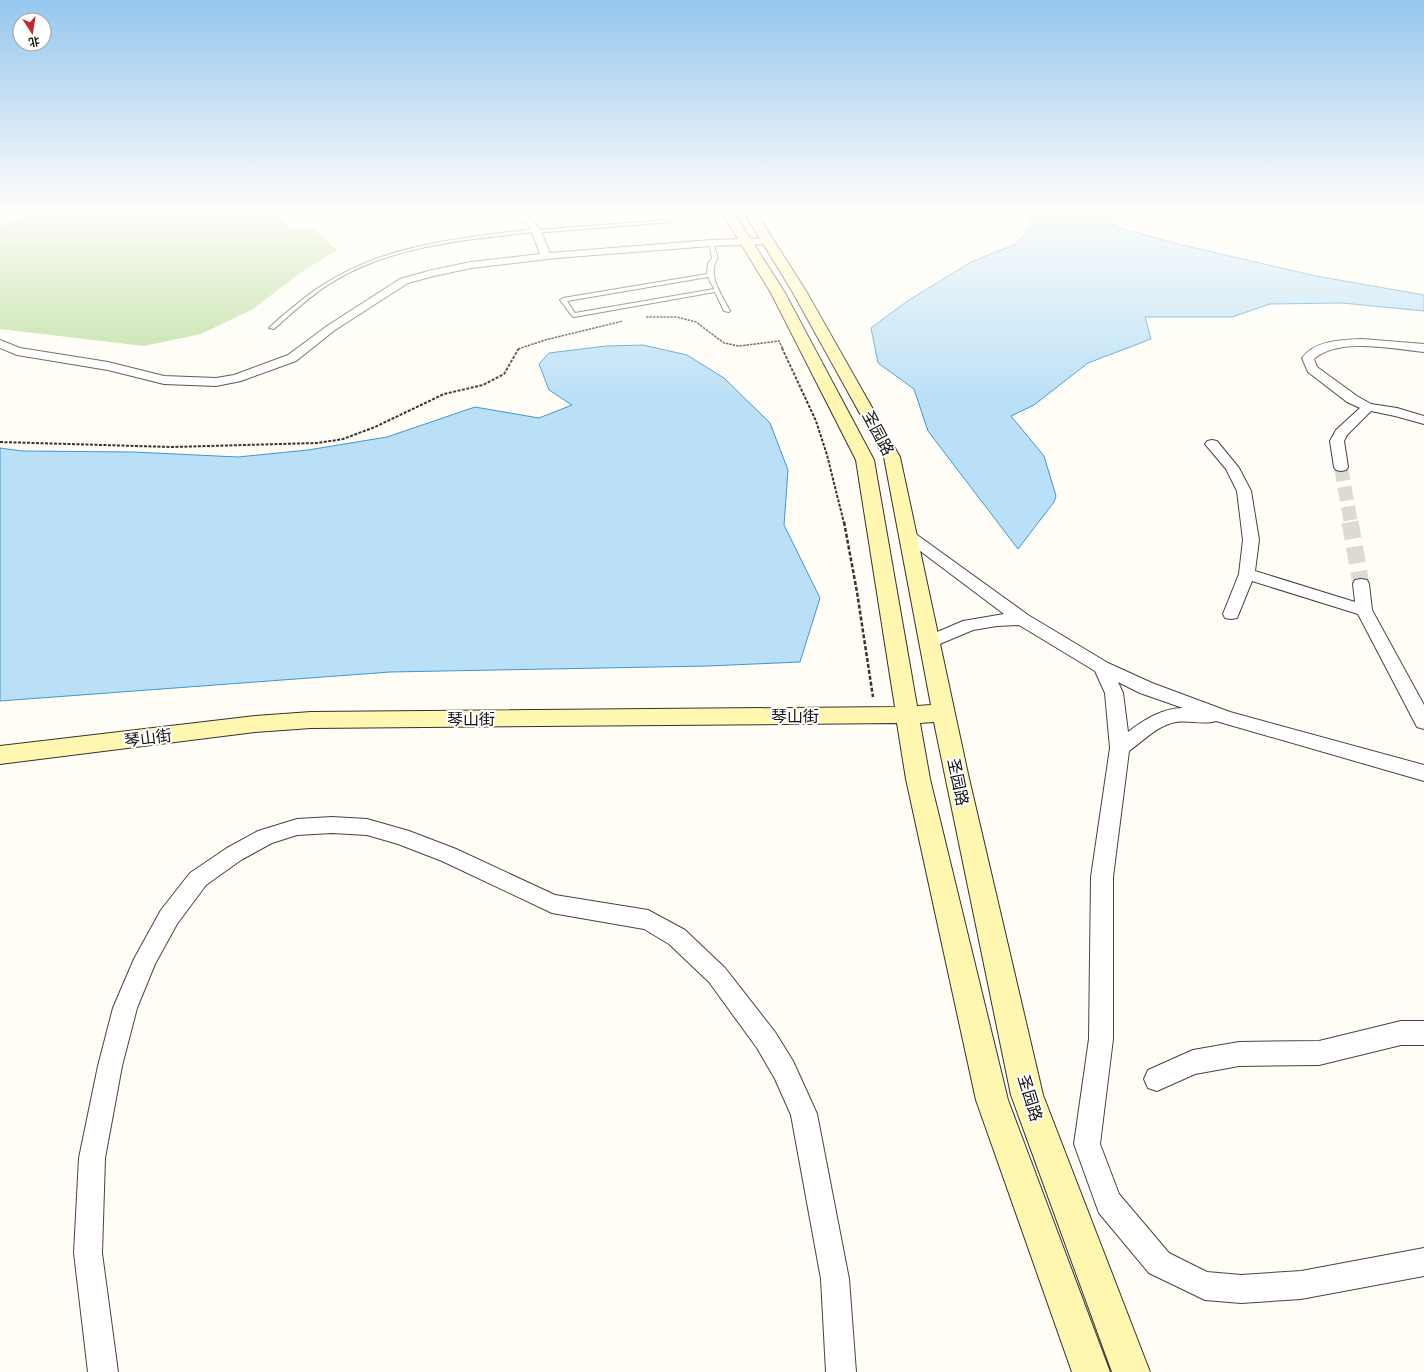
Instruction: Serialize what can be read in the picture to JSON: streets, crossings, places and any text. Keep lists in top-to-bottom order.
{
  "streets": {
    "street": ["圣园路", "琴山街"]
  },
  "crossings": [
    ["圣园路", "琴山街"]
  ],
  "north": "bottom"
}
